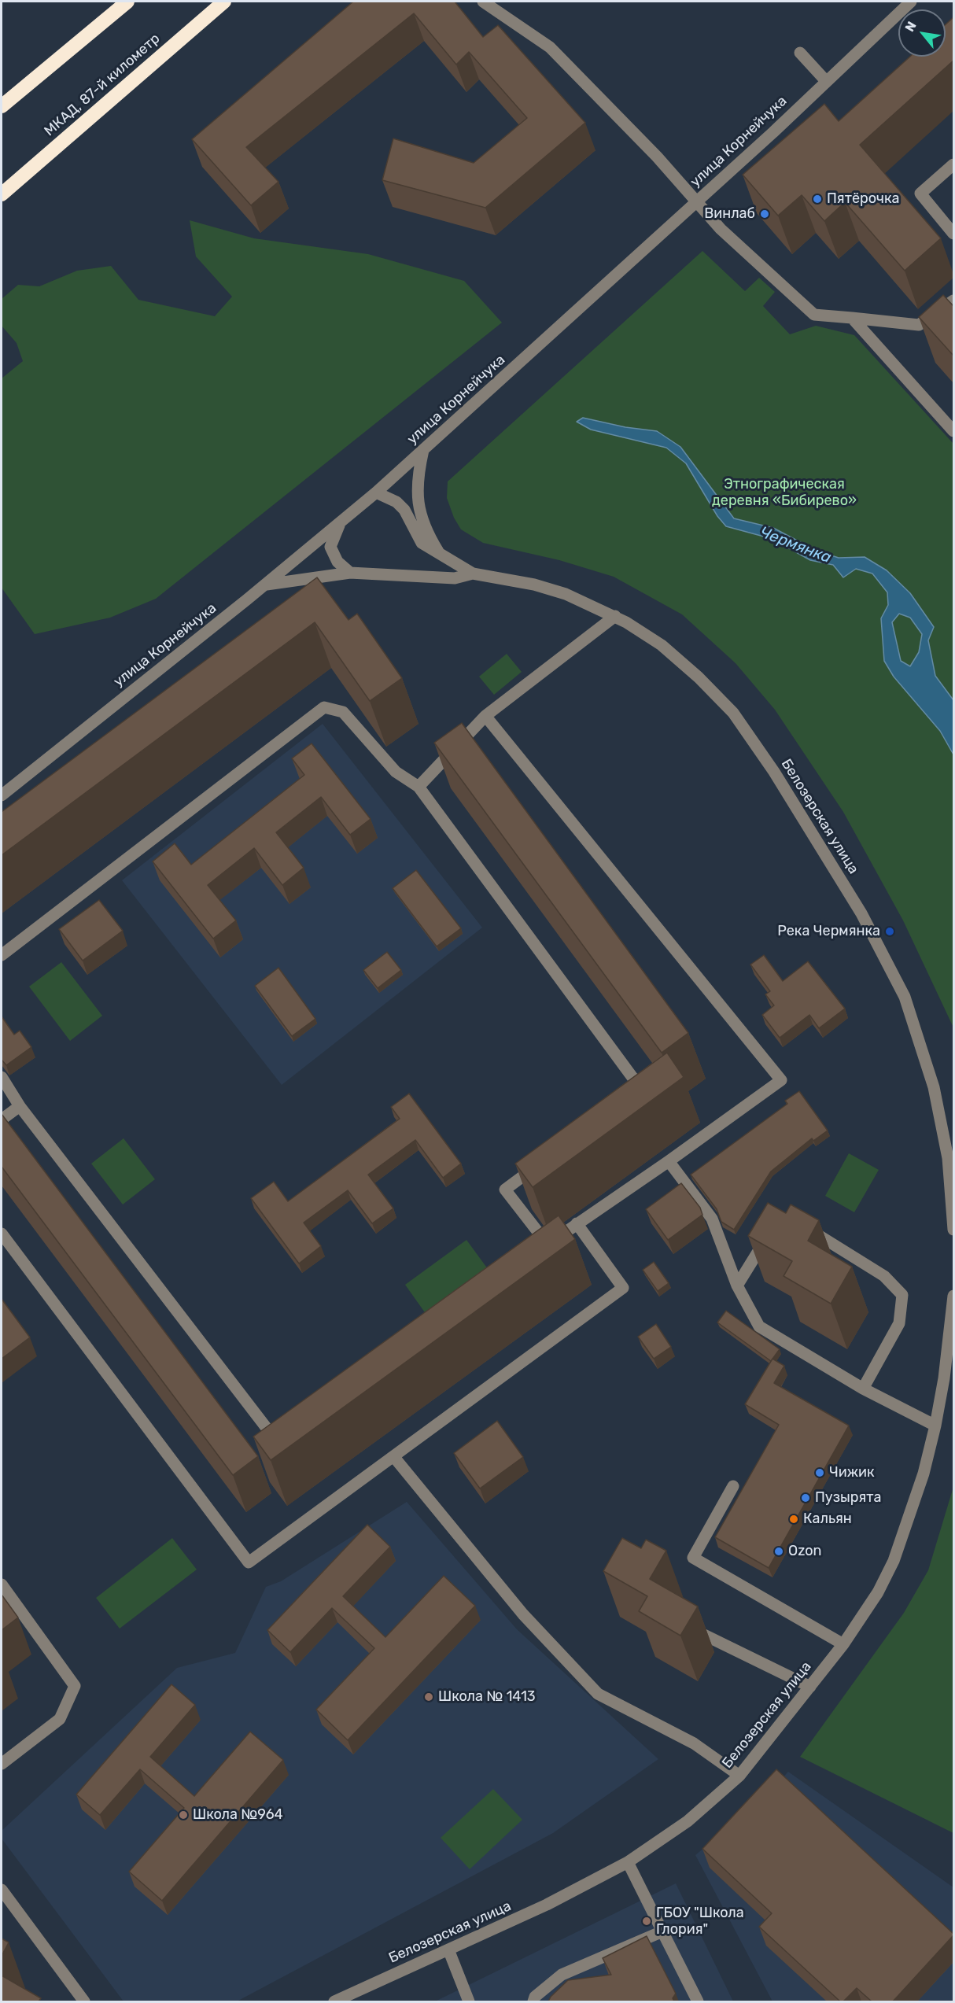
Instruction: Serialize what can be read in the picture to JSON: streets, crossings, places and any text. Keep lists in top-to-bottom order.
{
  "streets": {
    "highway": ["МКАД, 87-й километр"],
    "street": ["улица Корнейчука", "Белозерская улица"]
  },
  "crossings": [
    ["улица Корнейчука", "Белозерская улица"]
  ],
  "water": ["Чермянка"],
  "parks": ["Этнографическая деревня «Бибирево»"],
  "places": [
    "Пятёрочка",
    "Винлаб",
    "Река Чермянка",
    "Чижик",
    "Пузырята",
    "Кальян",
    "Ozon",
    "Школа № 1413",
    "Школа №964",
    "ГБОУ \"Школа Глория\""
  ],
  "north": "top left"
}
